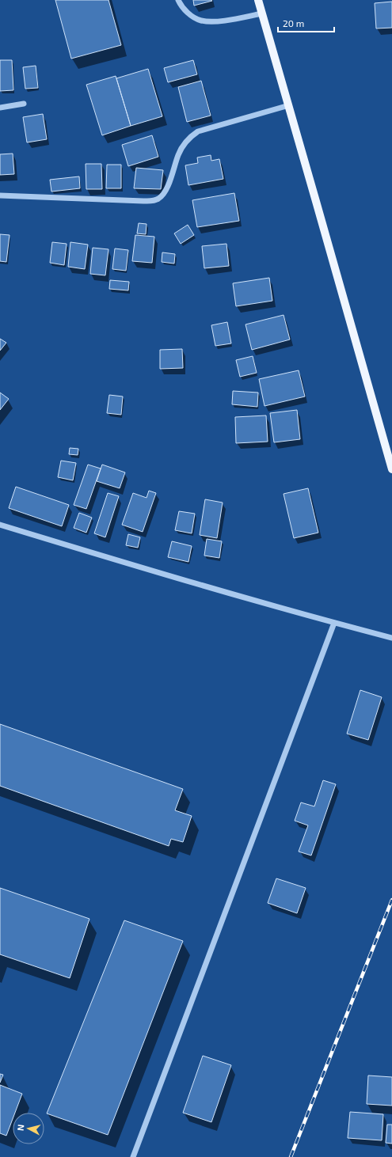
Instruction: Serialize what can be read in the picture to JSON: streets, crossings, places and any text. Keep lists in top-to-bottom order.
{
  "scale_bar": "20 m",
  "north": "left"
}
